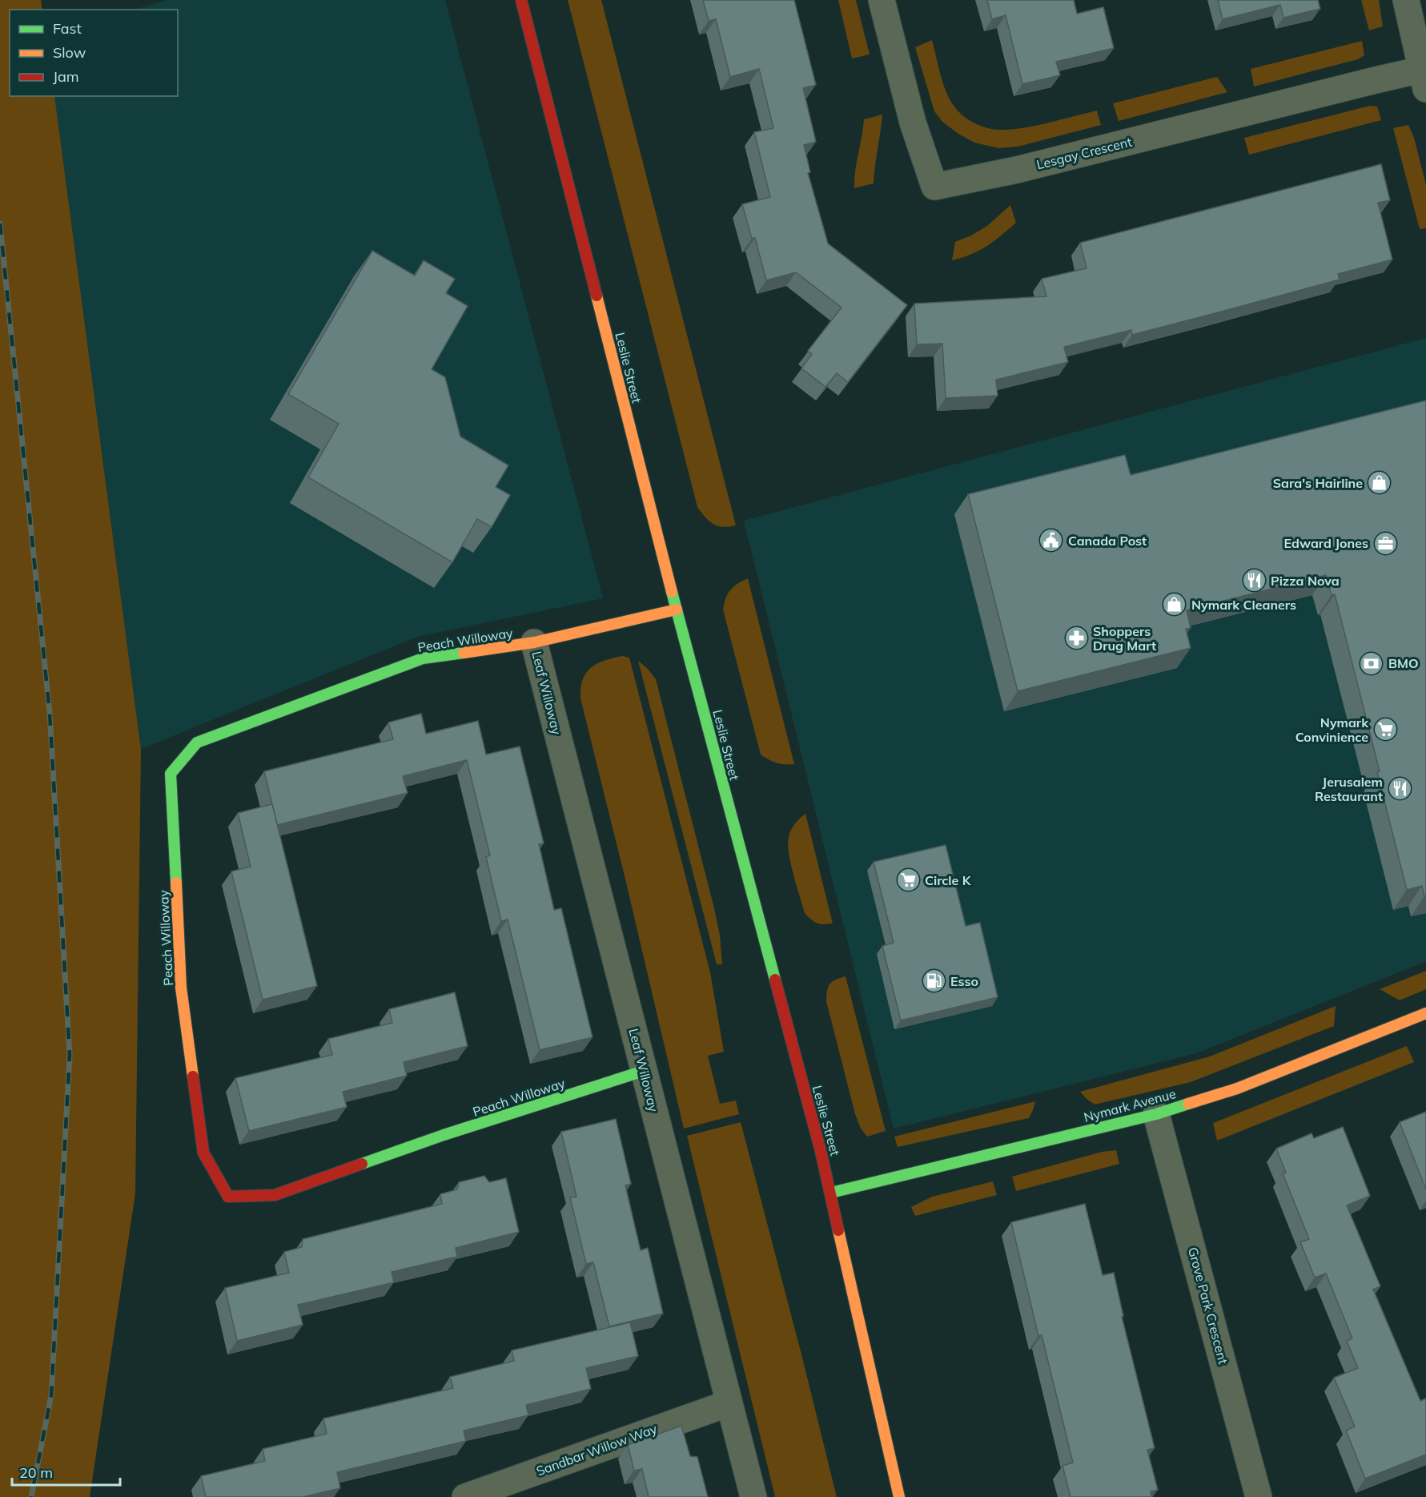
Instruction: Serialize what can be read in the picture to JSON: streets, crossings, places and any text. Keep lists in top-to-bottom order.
{
  "streets": {
    "street": [
      "Lesgay Crescent",
      "Leslie Street",
      "Peach Willoway",
      "Leaf Willoway",
      "Nymark Avenue",
      "Grove Park Crescent",
      "Sandbar Willow Way"
    ]
  },
  "crossings": [
    ["Leslie Street", "Peach Willoway"],
    ["Leslie Street", "Nymark Avenue"],
    ["Peach Willoway", "Leaf Willoway"],
    ["Leaf Willoway", "Sandbar Willow Way"],
    ["Nymark Avenue", "Grove Park Crescent"]
  ],
  "places": {
    "shop": ["Sara's Hairline", "Nymark Cleaners"],
    "public building": ["Canada Post"],
    "office": ["Edward Jones"],
    "restaurant": ["Pizza Nova", "Jerusalem Restaurant"],
    "pharmacy": ["Shoppers Drug Mart"],
    "bank": ["BMO"],
    "supermarket": ["Nymark Convinience", "Circle K"],
    "fuel station": ["Esso"]
  },
  "legend": ["Fast", "Slow", "Jam"],
  "scale_bar": "20 m"
}
